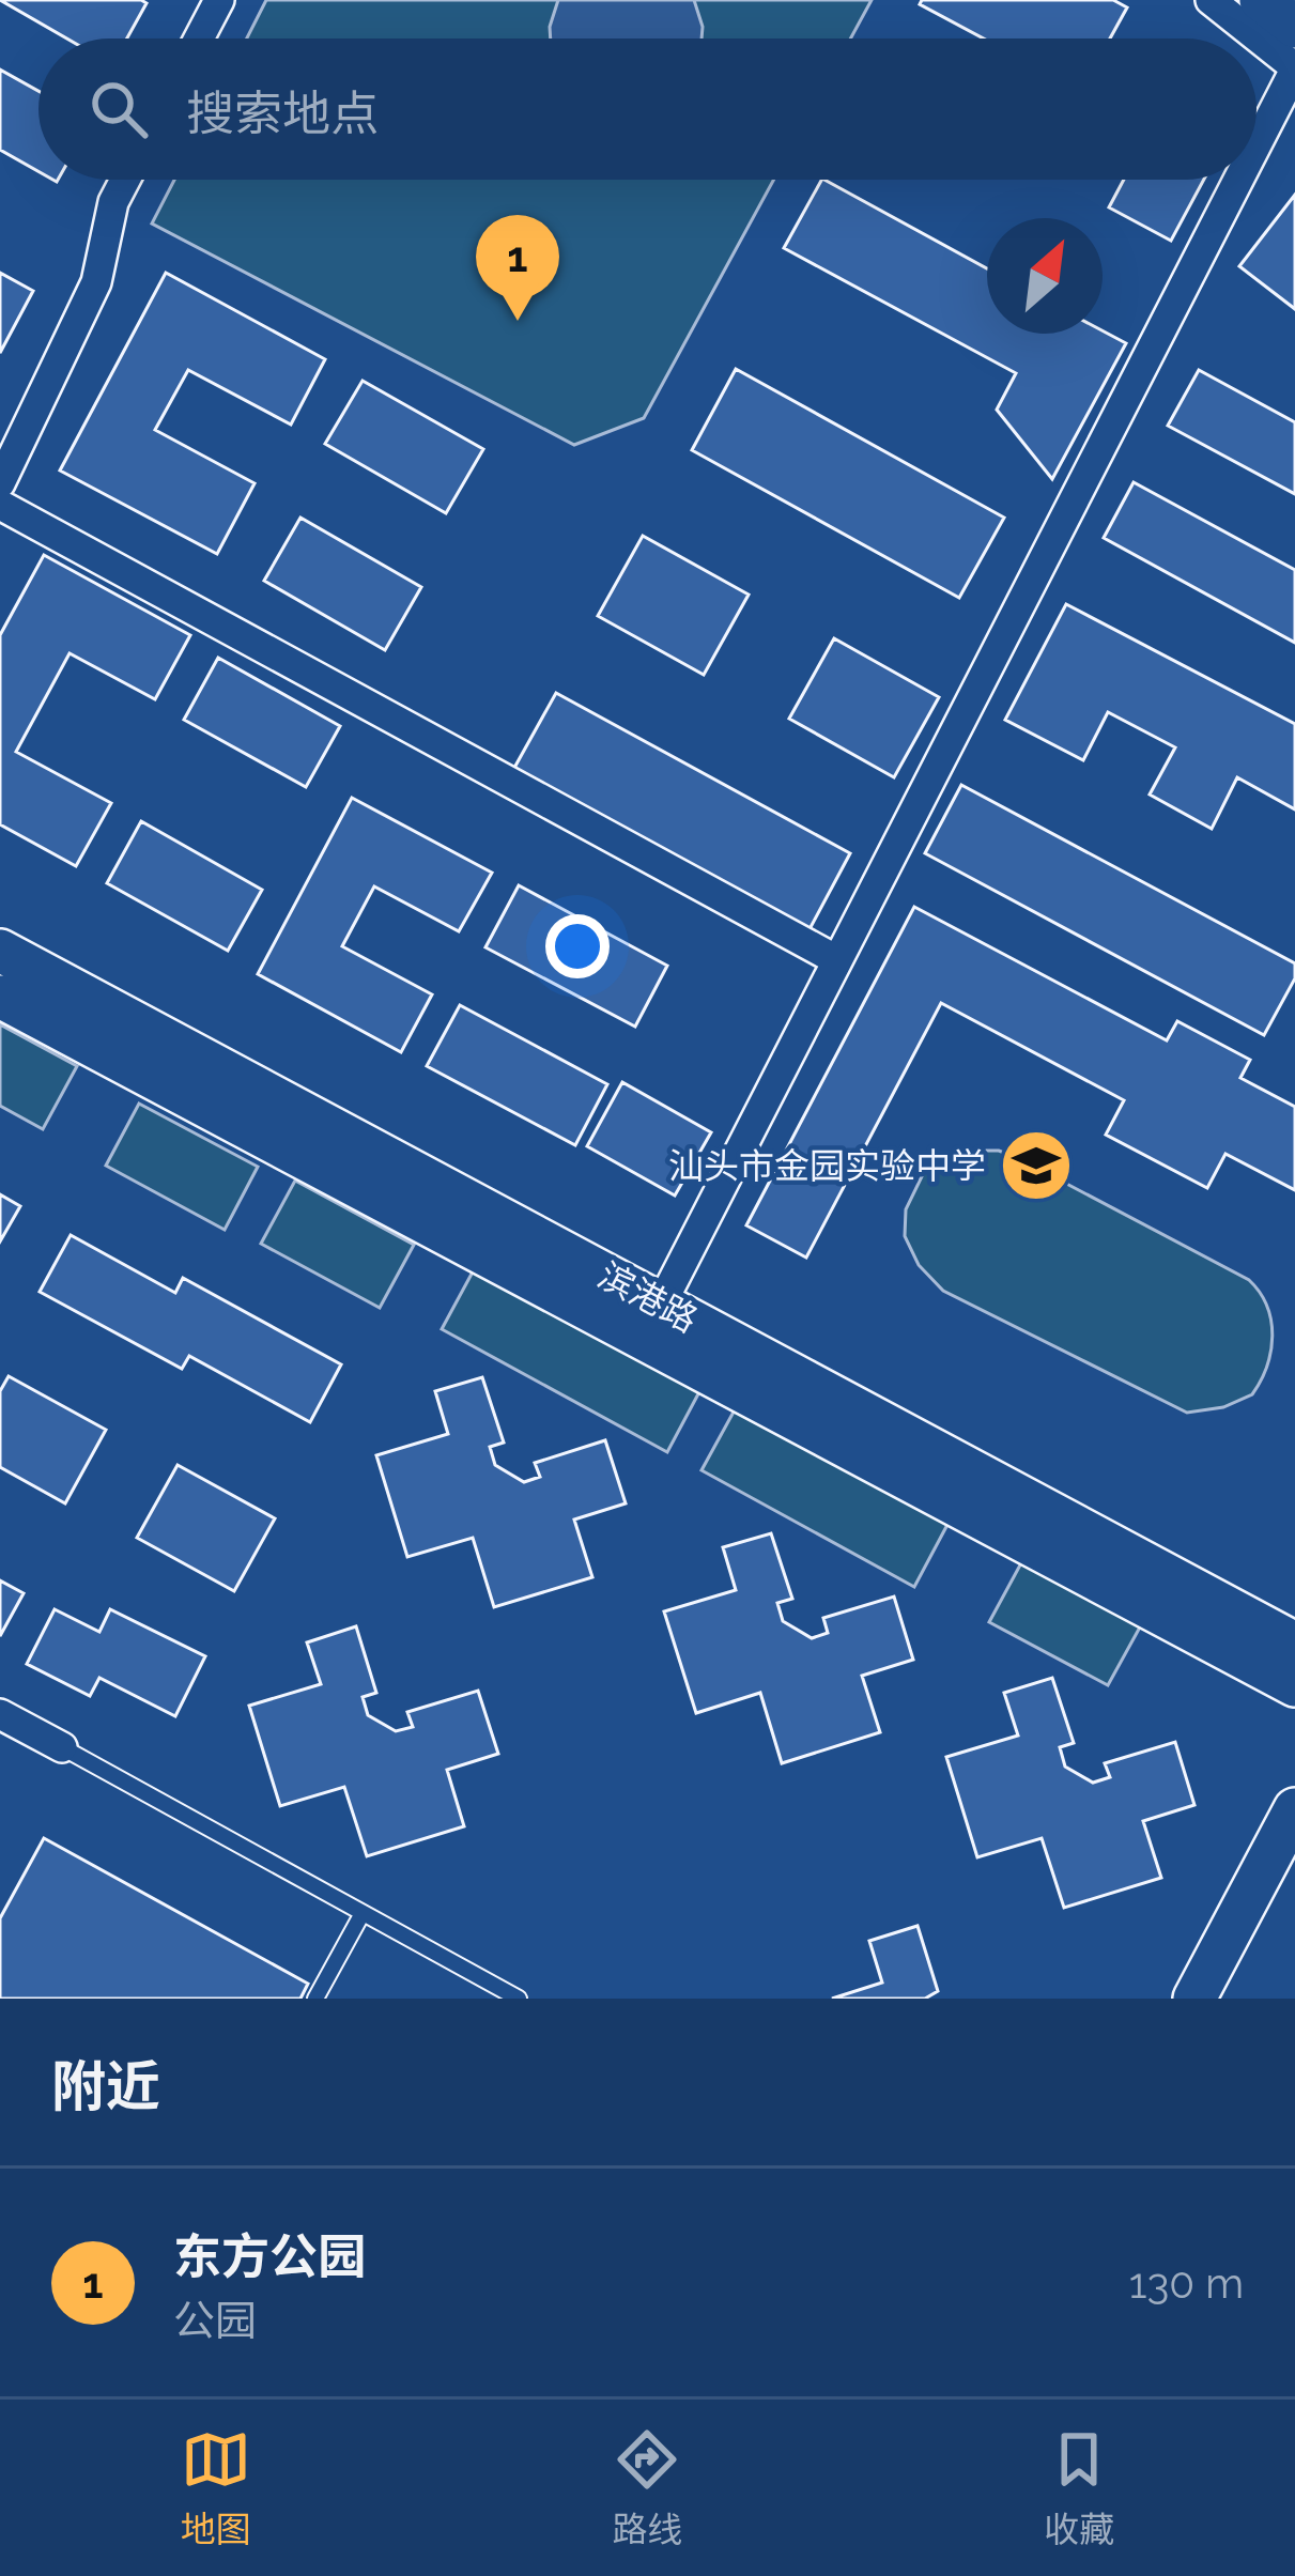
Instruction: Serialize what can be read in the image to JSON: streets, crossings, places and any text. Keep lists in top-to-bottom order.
{
  "streets": {
    "street": ["滨港路"]
  },
  "places": {
    "school or university": ["汕头市金园实验中学"]
  },
  "north": "top right",
  "page": {
    "search": "搜索地点",
    "pins": "1",
    "heading": "附近",
    "list": [
      {
        "mark": "1",
        "name": "东方公园",
        "note": "公园",
        "value": "130 m"
      }
    ],
    "nav": ["地图", "路线", "收藏"]
  }
}
